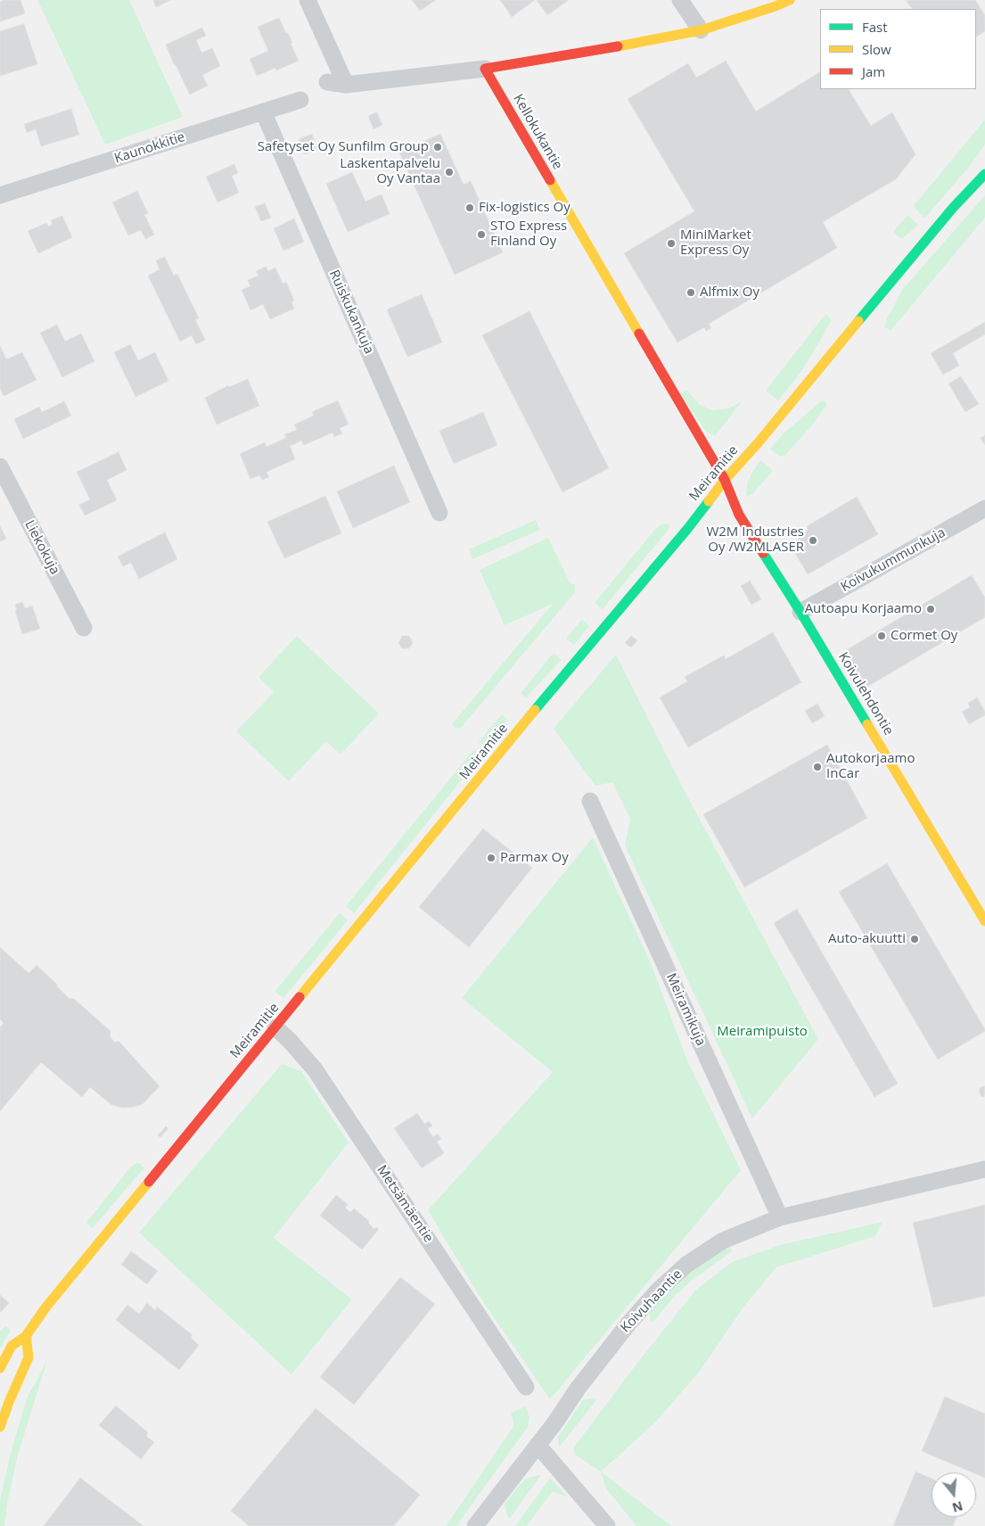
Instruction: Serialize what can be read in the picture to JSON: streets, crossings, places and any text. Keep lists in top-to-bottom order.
{
  "streets": {
    "main road": ["Kellokukantie", "Meiramitie", "Koivulehdontie"],
    "street": [
      "Kaunokkitie",
      "Ruiskukankuja",
      "Liekokuja",
      "Koivukummunkuja",
      "Meiramikuja",
      "Metsämäentie",
      "Koivuhaantie"
    ]
  },
  "crossings": [
    ["Kellokukantie", "Meiramitie"],
    ["Kellokukantie", "Koivulehdontie"],
    ["Kaunokkitie", "Ruiskukankuja"],
    ["Meiramitie", "Koivulehdontie"],
    ["Meiramitie", "Metsämäentie"],
    ["Koivukummunkuja", "Koivulehdontie"],
    ["Meiramikuja", "Koivuhaantie"]
  ],
  "parks": ["Meiramipuisto"],
  "places": [
    "Safetyset Oy Sunfilm Group",
    "Laskentapalvelu Oy Vantaa",
    "Fix-logistics Oy",
    "STO Express Finland Oy",
    "MiniMarket Express Oy",
    "Alfmix Oy",
    "W2M Industries Oy /W2MLASER",
    "Autoapu Korjaamo",
    "Cormet Oy",
    "Autokorjaamo InCar",
    "Parmax Oy",
    "Auto-akuutti"
  ],
  "legend": ["Fast", "Slow", "Jam"],
  "north": "bottom"
}
